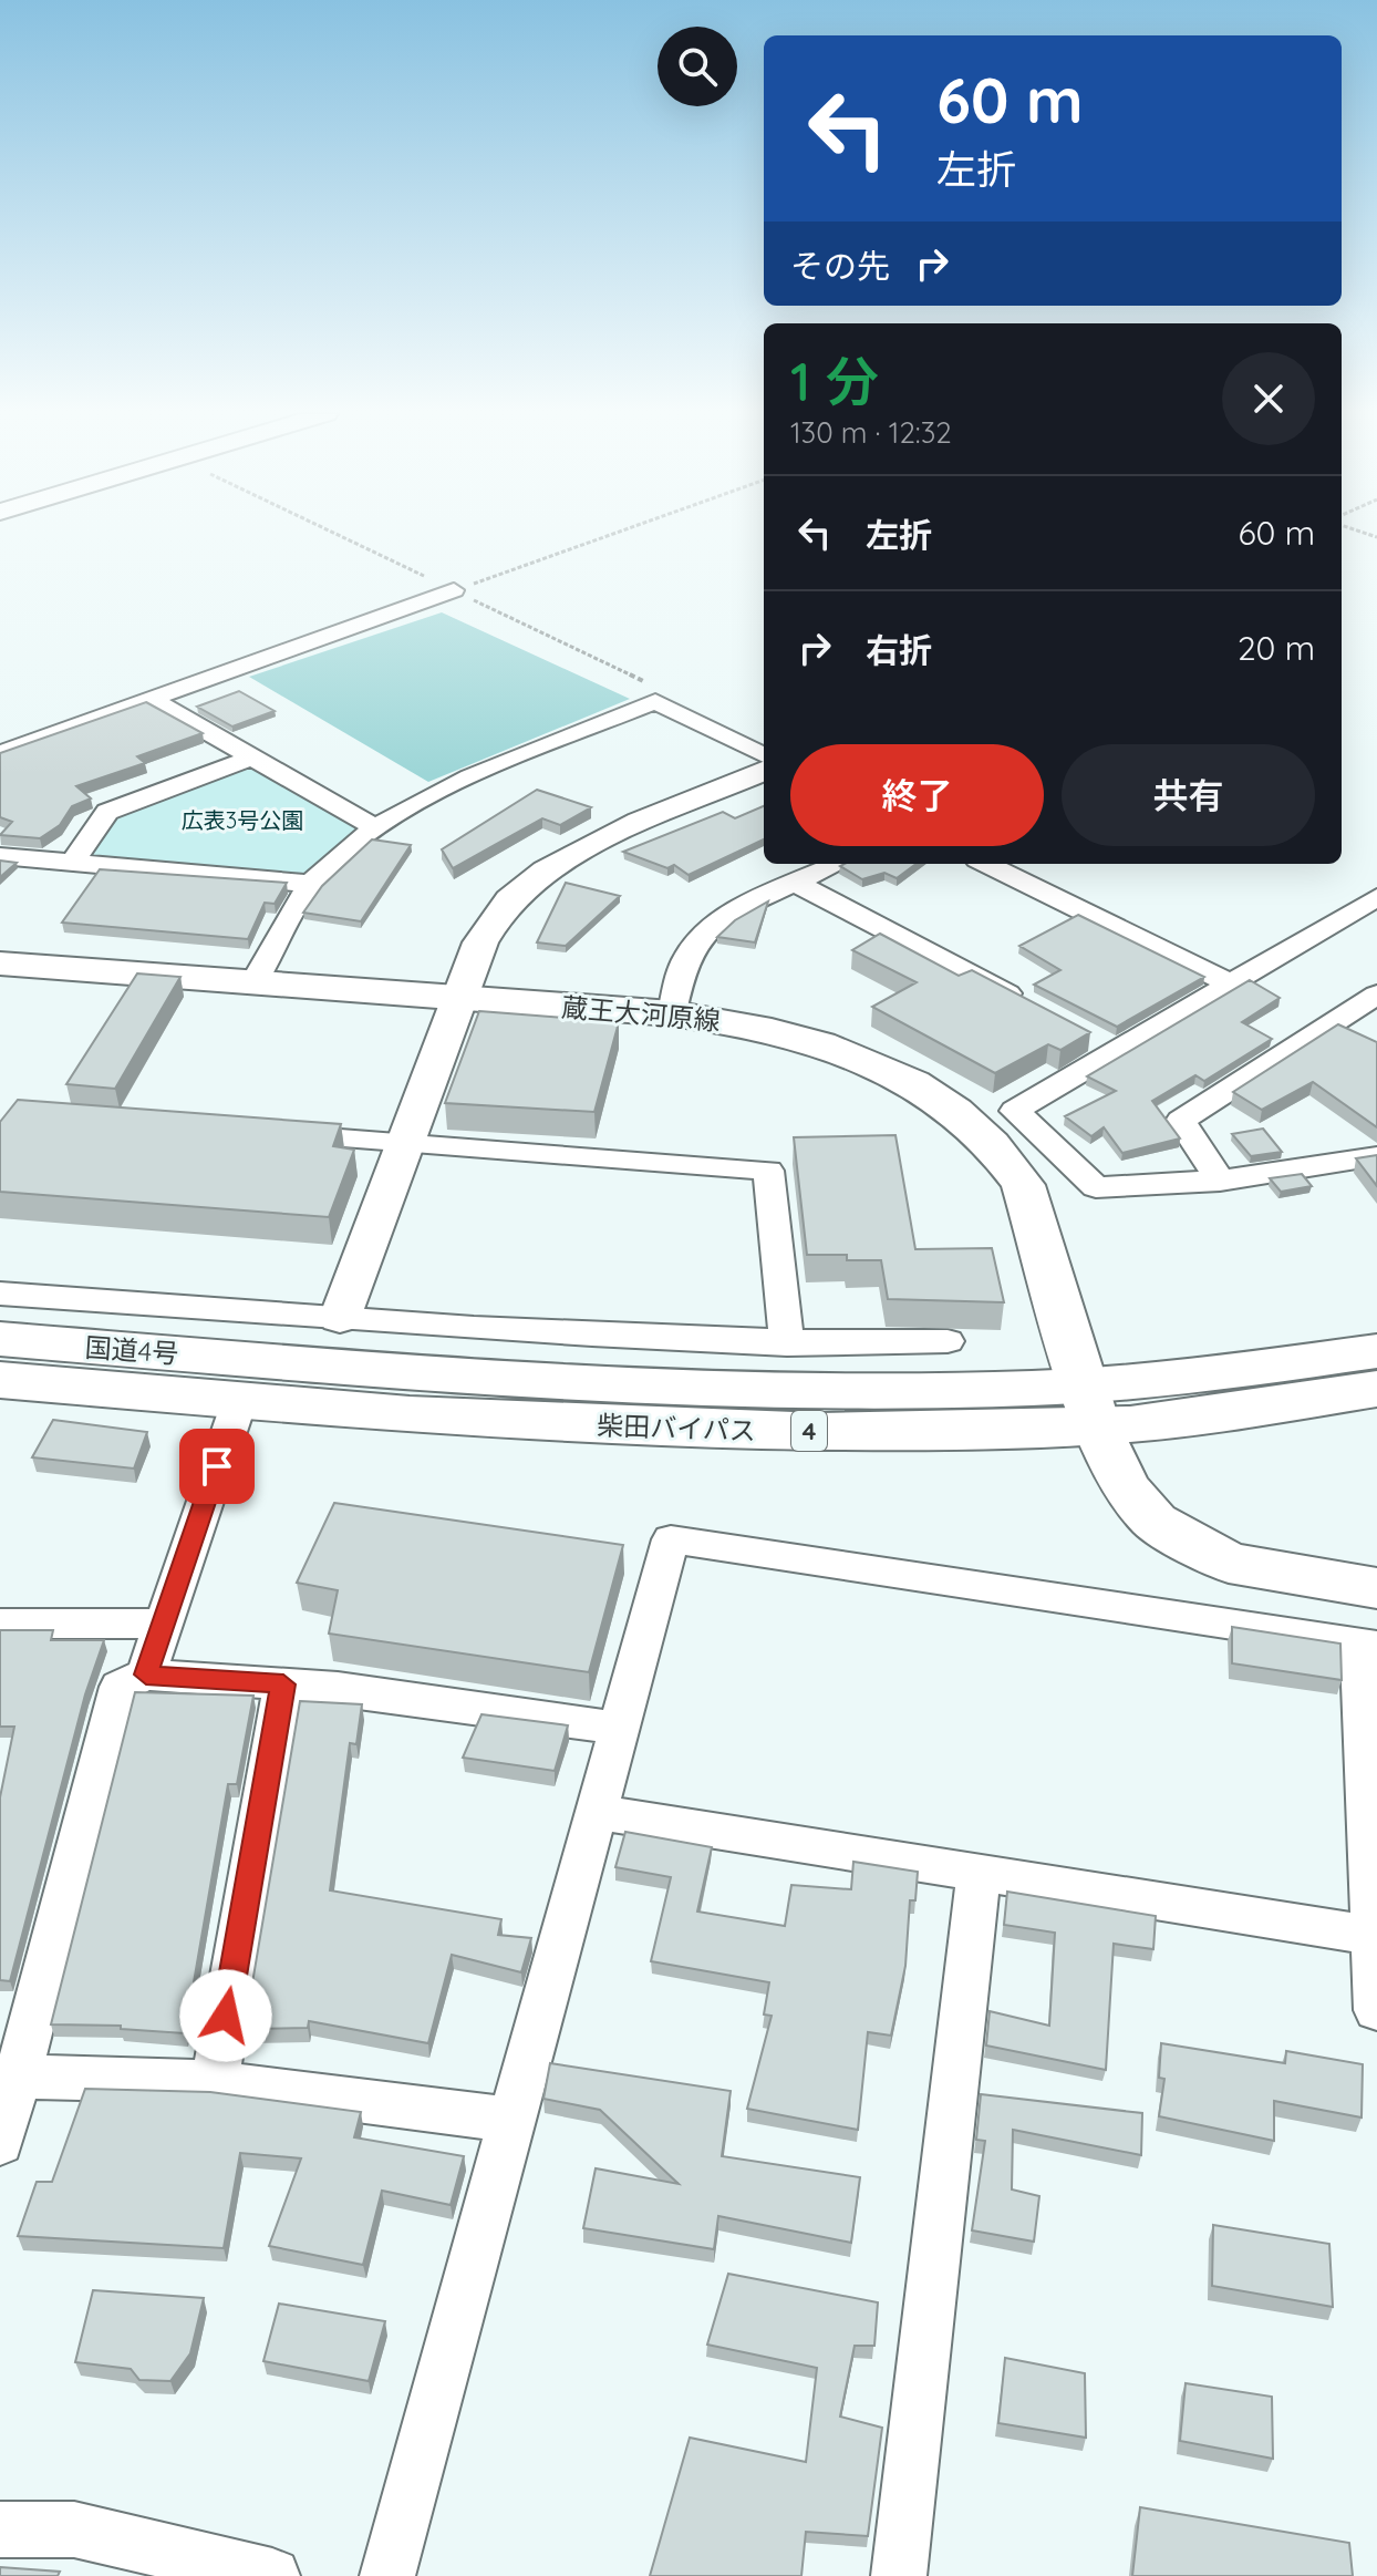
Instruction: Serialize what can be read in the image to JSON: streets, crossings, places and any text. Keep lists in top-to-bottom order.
{
  "streets": {
    "highway": ["国道4号", "柴田バイパス", "4"],
    "main road": ["蔵王大河原線"]
  },
  "crossings": [
    ["蔵王大河原線", "柴田バイパス"],
    ["国道4号", "柴田バイパス"]
  ],
  "parks": ["広表3号公園"],
  "page": {
    "turn": ["60 m", "左折"],
    "then": "その先",
    "heading": ["1 分", "130 m · 12:32"],
    "list": [
      {
        "name": "左折",
        "value": "60 m"
      },
      {
        "name": "右折",
        "value": "20 m"
      }
    ],
    "buttons": ["終了", "共有"]
  }
}
